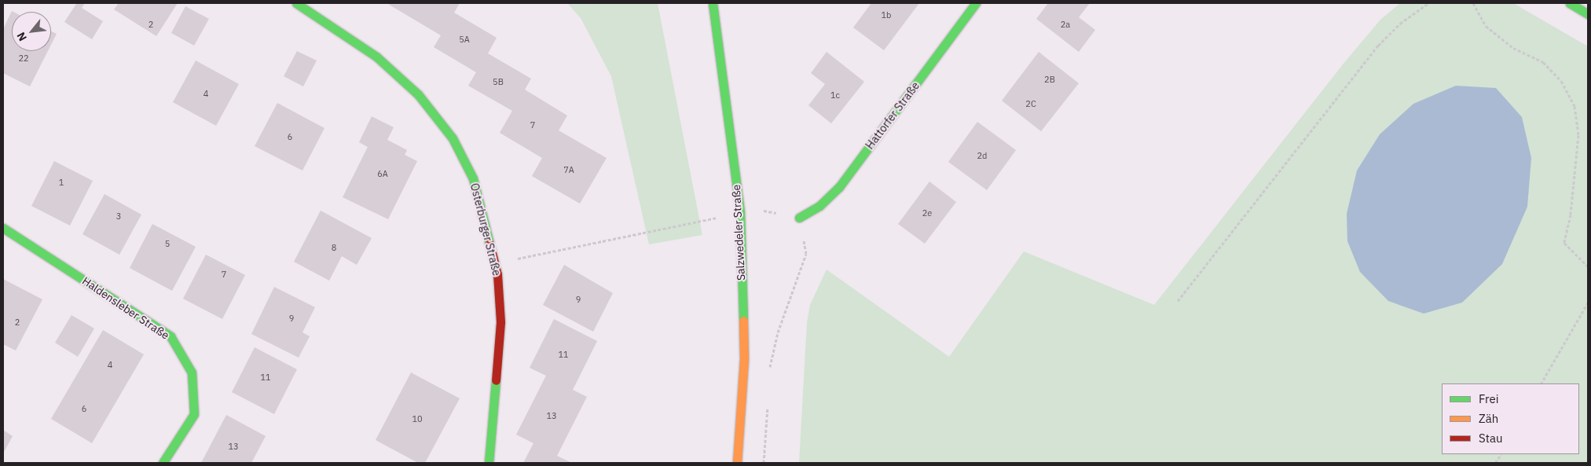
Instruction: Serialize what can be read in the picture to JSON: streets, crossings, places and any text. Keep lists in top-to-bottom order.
{
  "streets": {
    "street": [
      "Hattorfer Straße",
      "Osterburger Straße",
      "Salzwedeler Straße",
      "Haldensleber Straße"
    ]
  },
  "house_numbers": [
    "1b",
    "2",
    "2a",
    "5A",
    "22",
    "2B",
    "5B",
    "4",
    "1c",
    "2C",
    "7",
    "6",
    "2d",
    "7A",
    "6A",
    "1",
    "2e",
    "3",
    "5",
    "8",
    "7",
    "9",
    "9",
    "2",
    "11",
    "4",
    "11",
    "6",
    "13",
    "10",
    "13"
  ],
  "legend": ["Frei", "Zäh", "Stau"],
  "north": "bottom left"
}
